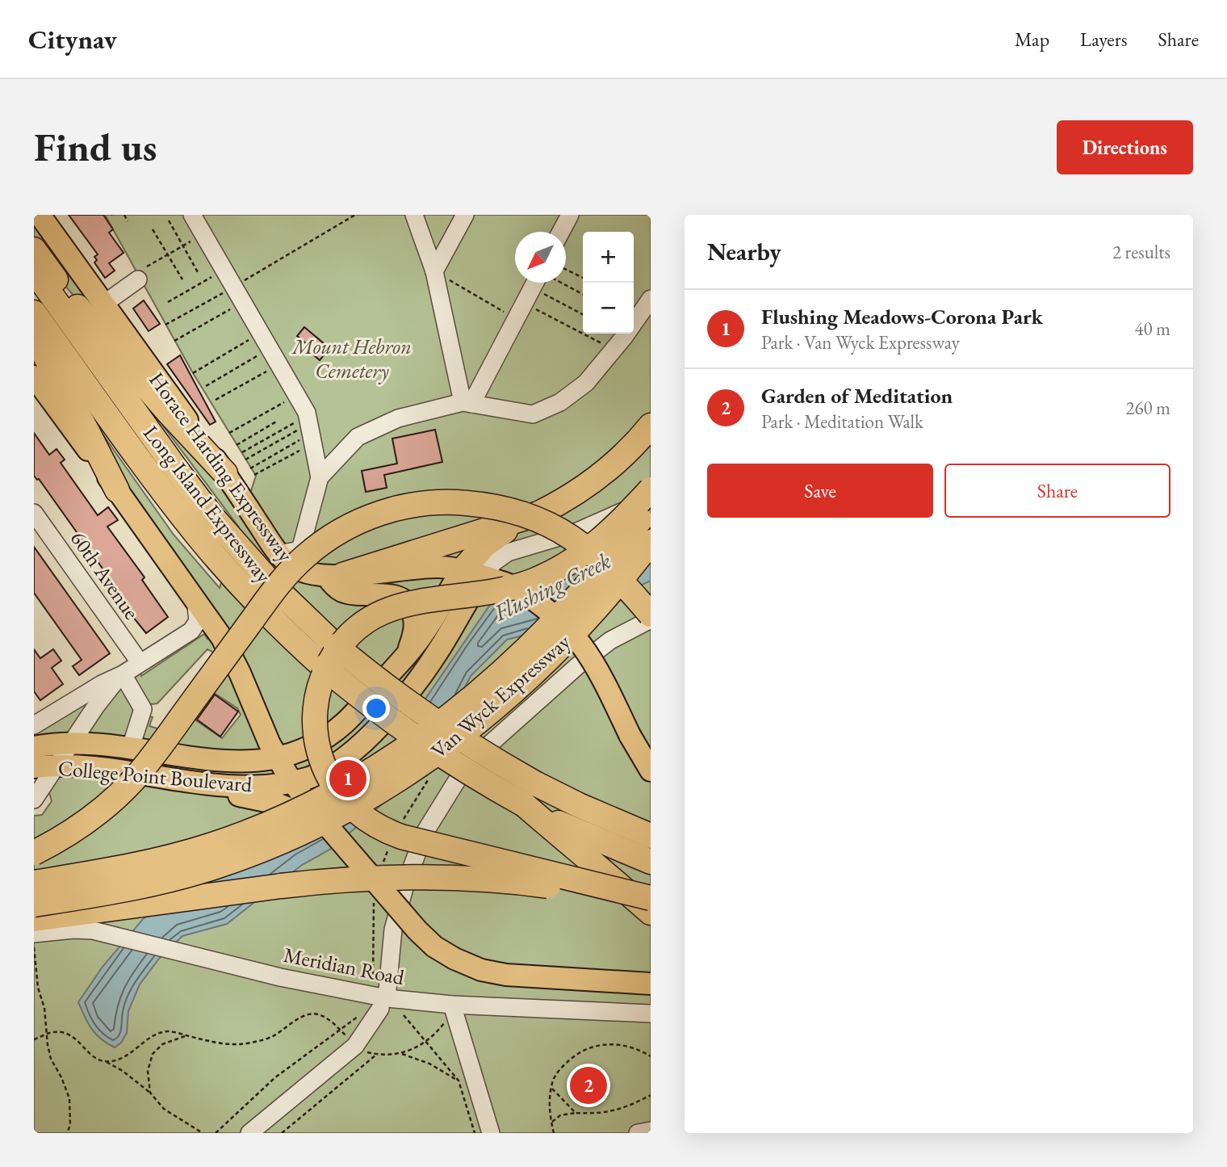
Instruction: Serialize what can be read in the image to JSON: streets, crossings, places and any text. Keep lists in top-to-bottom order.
{
  "streets": {
    "highway": ["Long Island Expressway", "Van Wyck Expressway"],
    "main road": ["Horace Harding Expressway", "College Point Boulevard"],
    "street": ["60th Avenue", "Meridian Road"]
  },
  "crossings": [
    ["Horace Harding Expressway", "College Point Boulevard"]
  ],
  "water": ["Flushing Creek"],
  "parks": ["Mount Hebron Cemetery"],
  "north": "bottom left",
  "page": {
    "header": "Citynav",
    "nav": ["Map", "Layers", "Share"],
    "buttons": [
      "Directions",
      ["Save", "Share"]
    ],
    "title": "Find us",
    "heading": ["Nearby", "2 results"],
    "map_buttons": ["+", "−"],
    "list": [
      {
        "mark": "1",
        "name": "Flushing Meadows-Corona Park",
        "note": "Park · Van Wyck Expressway",
        "value": "40 m"
      },
      {
        "mark": "2",
        "name": "Garden of Meditation",
        "note": "Park · Meditation Walk",
        "value": "260 m"
      }
    ],
    "pins": ["1", "2"]
  }
}
